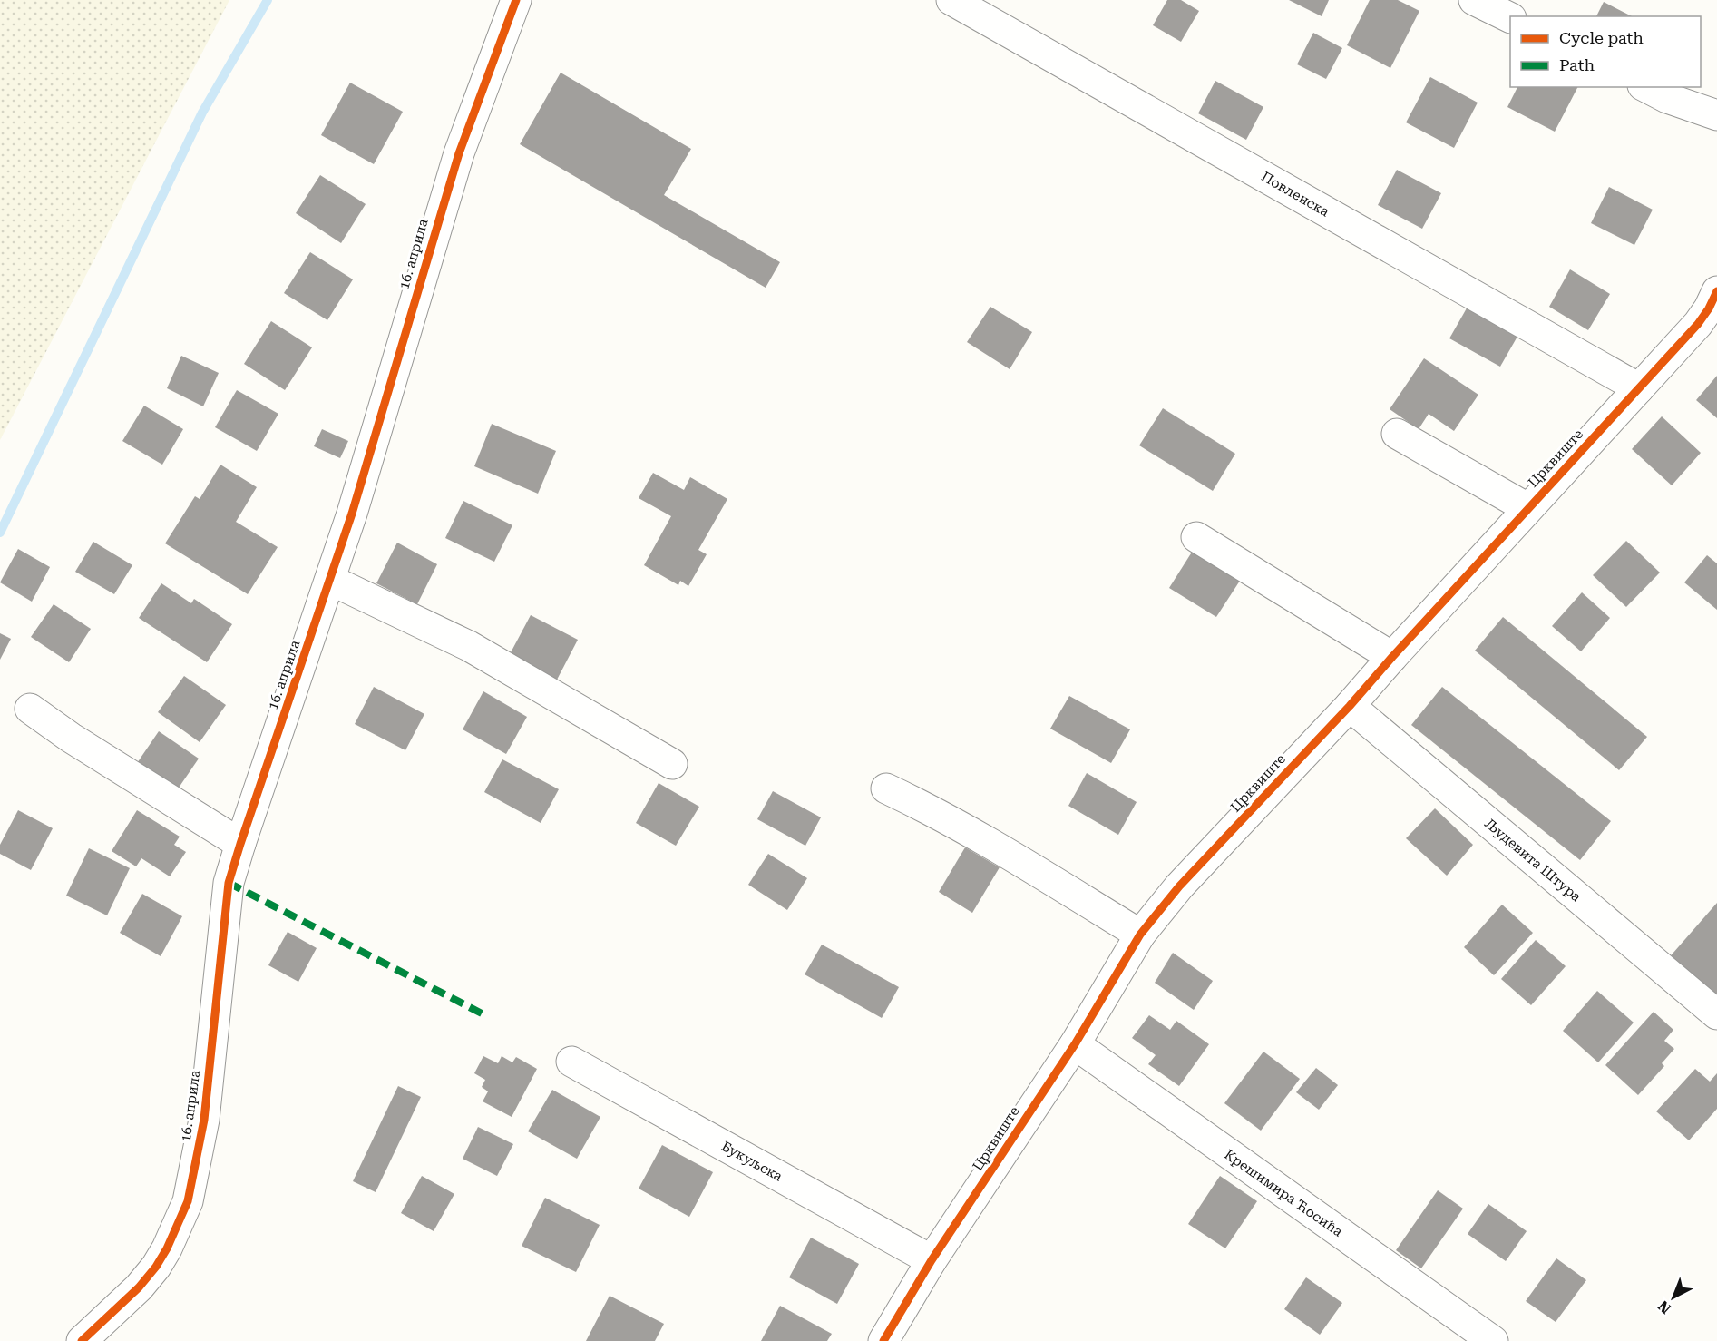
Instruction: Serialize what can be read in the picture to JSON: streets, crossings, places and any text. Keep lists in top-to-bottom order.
{
  "streets": {
    "street": [
      "Повленска",
      "16. априла",
      "Црквиште",
      "Људевита Штура",
      "Букуљска",
      "Крешимира Ћосића"
    ]
  },
  "crossings": [
    ["Повленска", "Црквиште"],
    ["Црквиште", "Људевита Штура"],
    ["Црквиште", "Букуљска"],
    ["Црквиште", "Крешимира Ћосића"]
  ],
  "legend": ["Cycle path", "Path"],
  "north": "bottom left"
}
